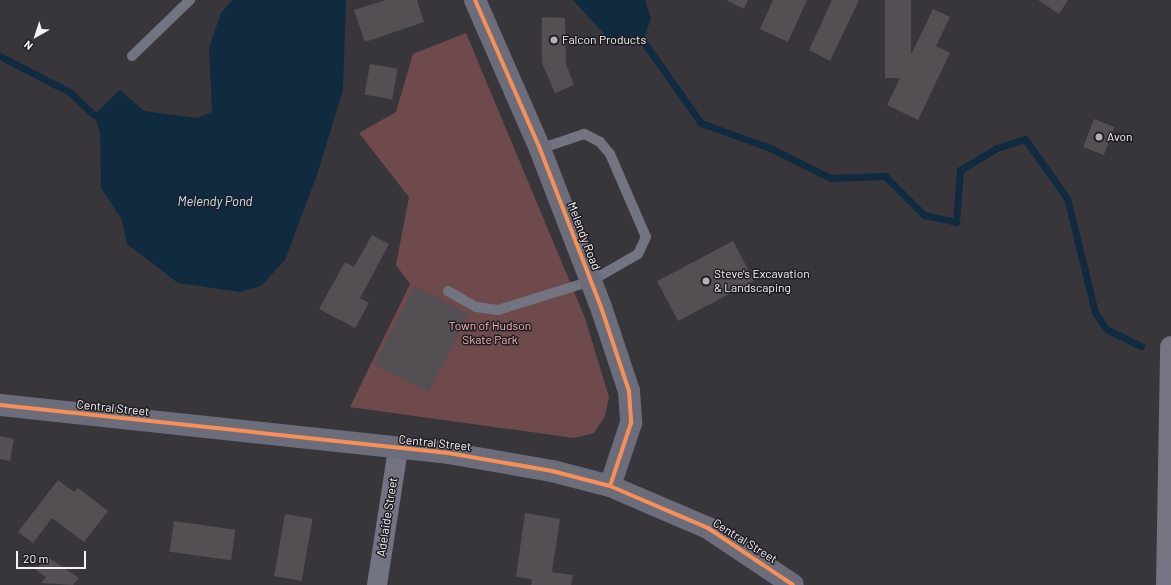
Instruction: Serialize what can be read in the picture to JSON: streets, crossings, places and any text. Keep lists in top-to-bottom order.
{
  "streets": {
    "street": ["Melendy Road", "Central Street", "Adelaide Street"]
  },
  "crossings": [
    ["Melendy Road", "Central Street"],
    ["Central Street", "Adelaide Street"]
  ],
  "water": ["Melendy Pond"],
  "parks": ["Town of Hudson Skate Park"],
  "places": ["Falcon Products", "Avon", "Steve's Excavation & Landscaping"],
  "scale_bar": "20 m",
  "north": "bottom left"
}
